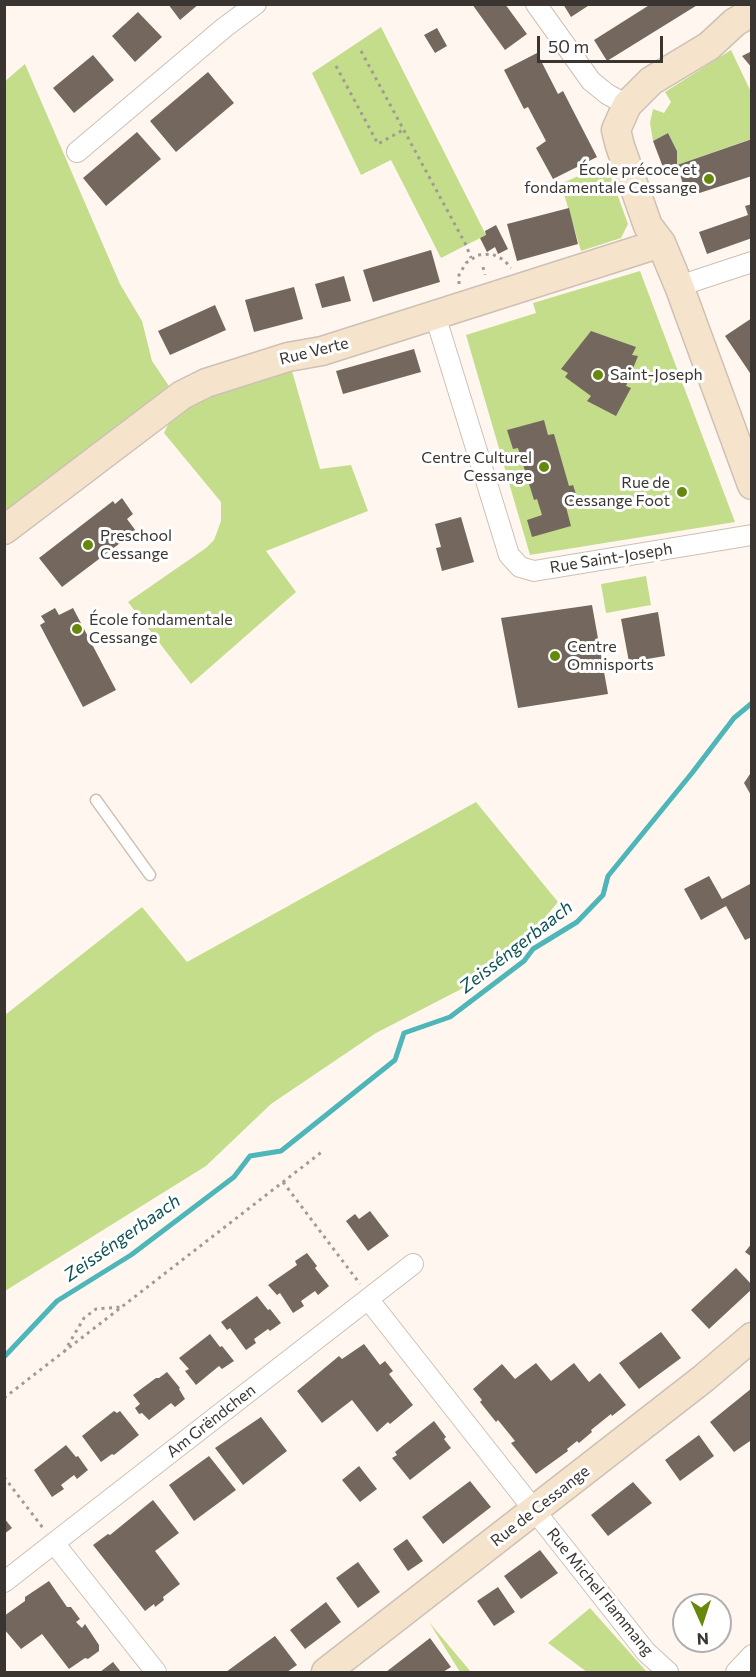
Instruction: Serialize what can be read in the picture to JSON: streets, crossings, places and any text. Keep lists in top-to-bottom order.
{
  "streets": {
    "main road": ["Rue Verte", "Rue de Cessange"],
    "street": ["Rue Saint-Joseph", "Am Grëndchen", "Rue Michel Flammang"]
  },
  "crossings": [
    ["Rue Verte", "Rue Saint-Joseph"],
    ["Rue de Cessange", "Rue Michel Flammang"]
  ],
  "water": ["Zeisséngerbaach"],
  "places": [
    "École précoce et fondamentale Cessange",
    "Saint-Joseph",
    "Centre Culturel Cessange",
    "Rue de Cessange Foot",
    "Preschool Cessange",
    "École fondamentale Cessange",
    "Centre Omnisports"
  ],
  "scale_bar": "50 m",
  "north": "bottom"
}
